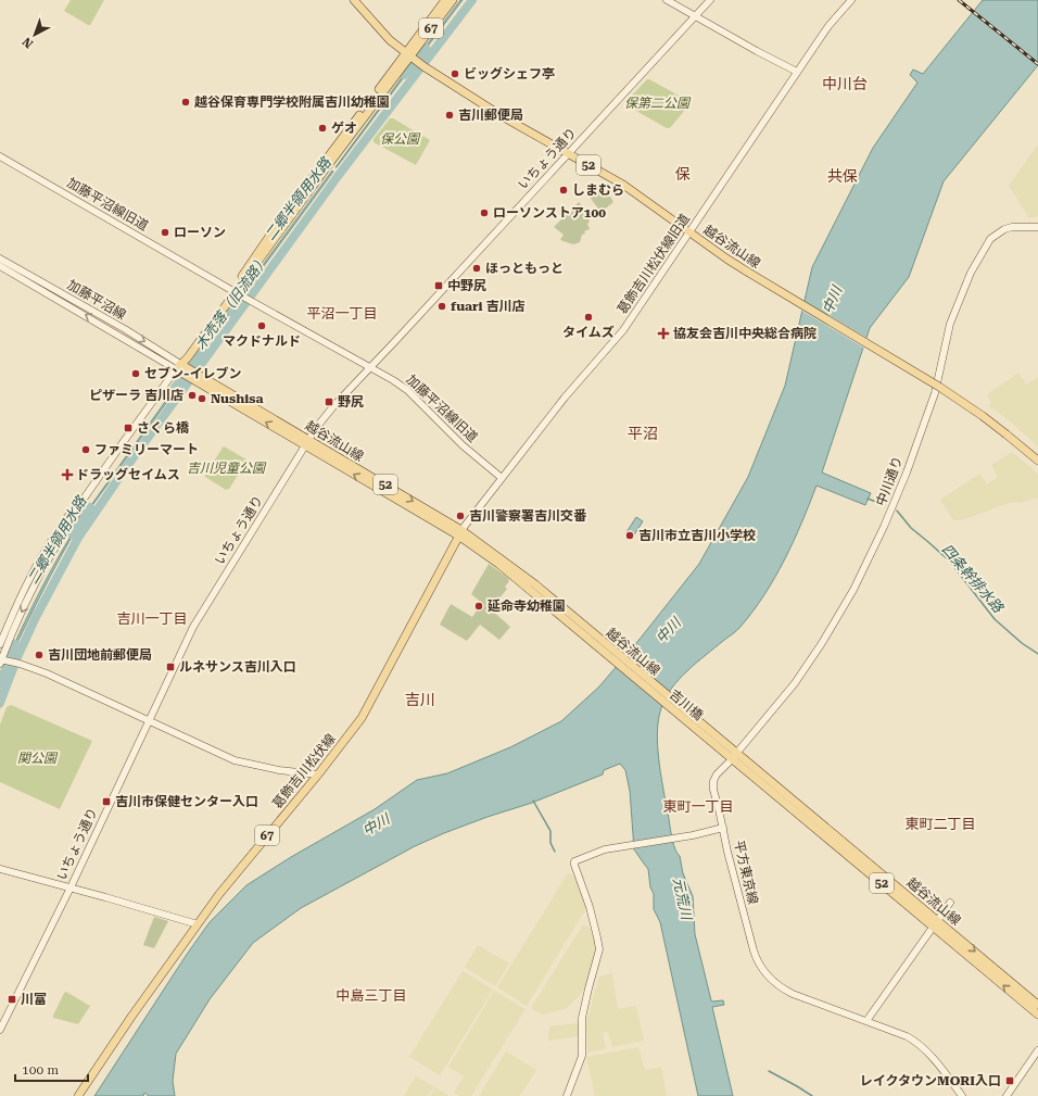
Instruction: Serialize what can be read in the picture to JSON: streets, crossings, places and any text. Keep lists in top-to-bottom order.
{
  "streets": {
    "main road": [
      "67",
      "52",
      "越谷流山線",
      "吉川橋",
      "葛飾吉川松伏線"
    ],
    "street": [
      "いちょう通り",
      "加藤平沼線旧道",
      "葛飾吉川松伏線旧道",
      "加藤平沼線",
      "中川通り",
      "平方東京線"
    ]
  },
  "crossings": [
    ["67", "越谷流山線"],
    ["いちょう通り", "加藤平沼線旧道"],
    ["いちょう通り", "越谷流山線"],
    ["加藤平沼線旧道", "葛飾吉川松伏線旧道"],
    ["越谷流山線", "葛飾吉川松伏線旧道"],
    ["越谷流山線", "加藤平沼線"],
    ["越谷流山線", "中川通り"],
    ["越谷流山線", "吉川橋"],
    ["越谷流山線", "葛飾吉川松伏線"],
    ["葛飾吉川松伏線旧道", "葛飾吉川松伏線"],
    ["中川通り", "吉川橋"],
    ["中川通り", "平方東京線"]
  ],
  "districts": [
    "中川台",
    "保",
    "共保",
    "平沼一丁目",
    "平沼",
    "吉川一丁目",
    "吉川",
    "東町一丁目",
    "東町二丁目",
    "中島三丁目"
  ],
  "water": [
    "二郷半領用水路",
    "中川",
    "木売落（旧流路）",
    "四条幹排水路",
    "元荒川"
  ],
  "parks": [
    "保第二公園",
    "保公園",
    "吉川児童公園",
    "関公園"
  ],
  "places": {
    "other": [
      "ビッグシェフ亭",
      "越谷保育専門学校附属吉川幼稚園",
      "吉川郵便局",
      "ゲオ",
      "しまむら",
      "ローソンストア100",
      "ローソン",
      "ほっともっと",
      "fuari 吉川店",
      "タイムズ",
      "マクドナルド",
      "セブン-イレブン",
      "ピザーラ 吉川店",
      "Nushisa",
      "ファミリーマート",
      "吉川警察署吉川交番",
      "吉川市立吉川小学校",
      "延命寺幼稚園",
      "吉川団地前郵便局"
    ],
    "transit": [
      "中野尻",
      "野尻",
      "さくら橋",
      "ルネサンス吉川入口",
      "吉川市保健センター入口",
      "川富",
      "レイクタウンMORI入口"
    ],
    "health": ["協友会吉川中央総合病院", "ドラッグセイムス"]
  },
  "scale_bar": "100 m",
  "north": "bottom left"
}
